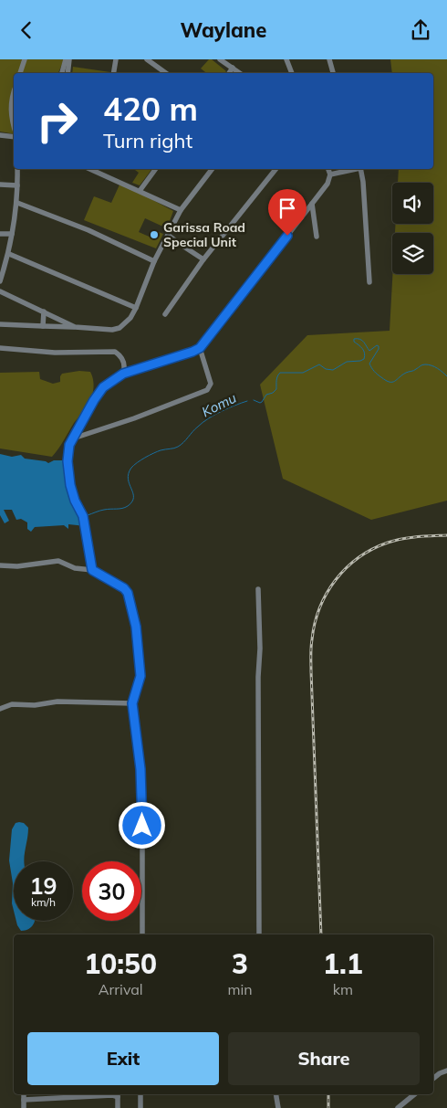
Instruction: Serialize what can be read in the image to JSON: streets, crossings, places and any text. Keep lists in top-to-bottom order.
{
  "water": ["Komu"],
  "places": ["Garissa Road Special Unit"],
  "page": {
    "header": "Waylane",
    "turn": ["420 m", "Turn right"],
    "speed": "19 km/h",
    "limit": "30",
    "eta": [
      "10:50",
      "Arrival",
      "3",
      "min",
      "1.1",
      "km"
    ],
    "buttons": ["Exit", "Share"]
  }
}
